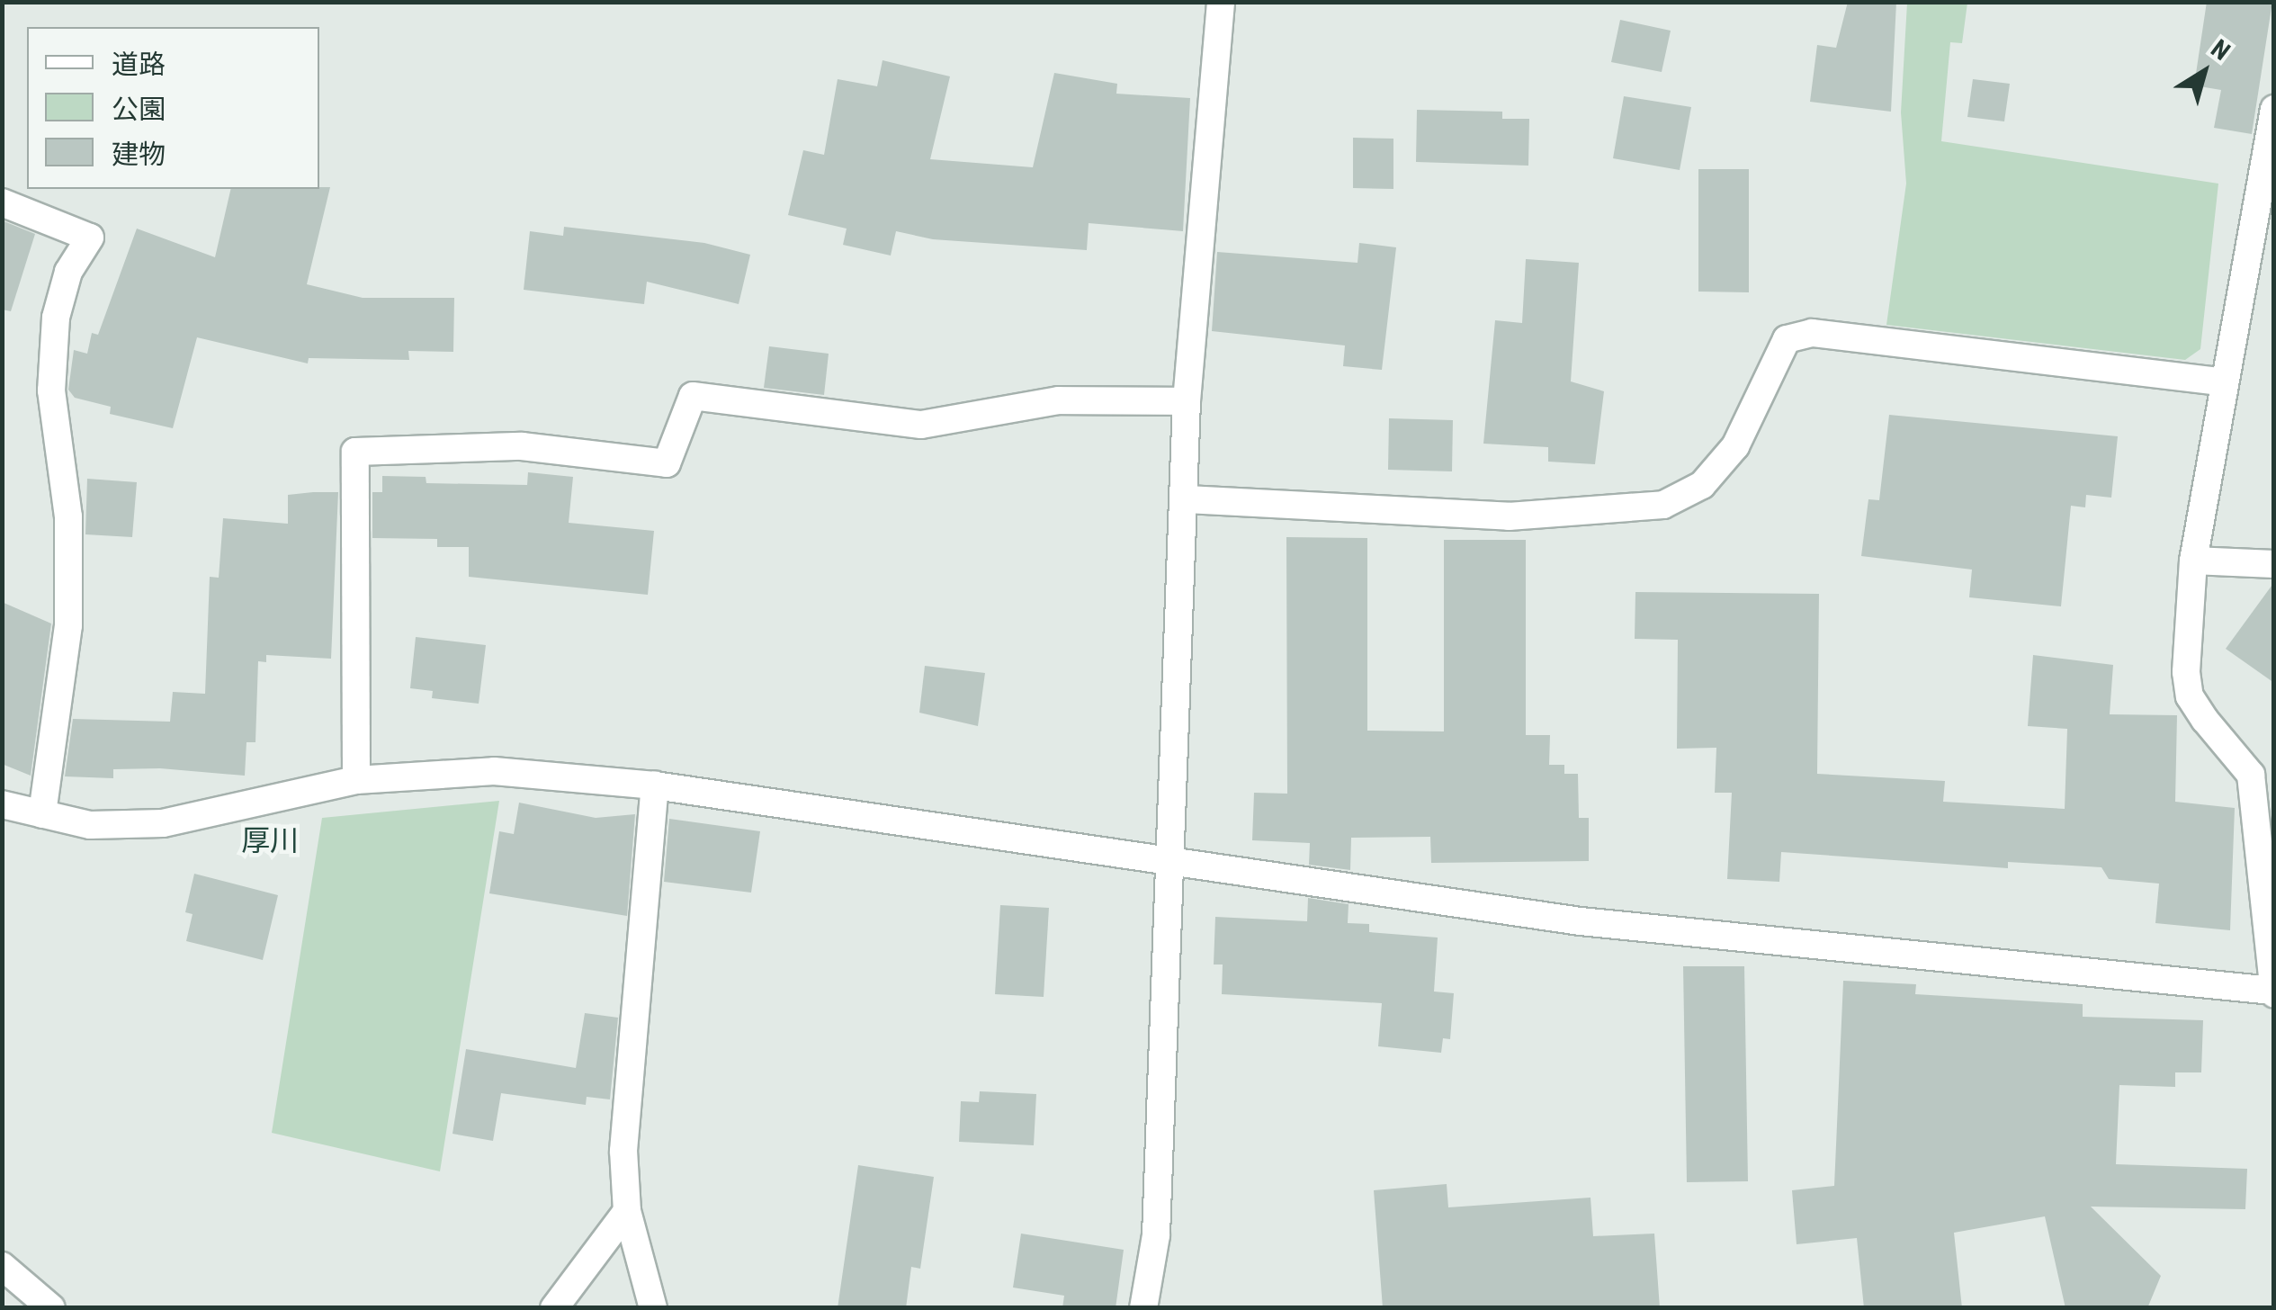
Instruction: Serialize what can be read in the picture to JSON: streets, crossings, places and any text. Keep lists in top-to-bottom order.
{
  "districts": ["厚川"],
  "legend": ["道路", "公園", "建物"],
  "north": "top right"
}
